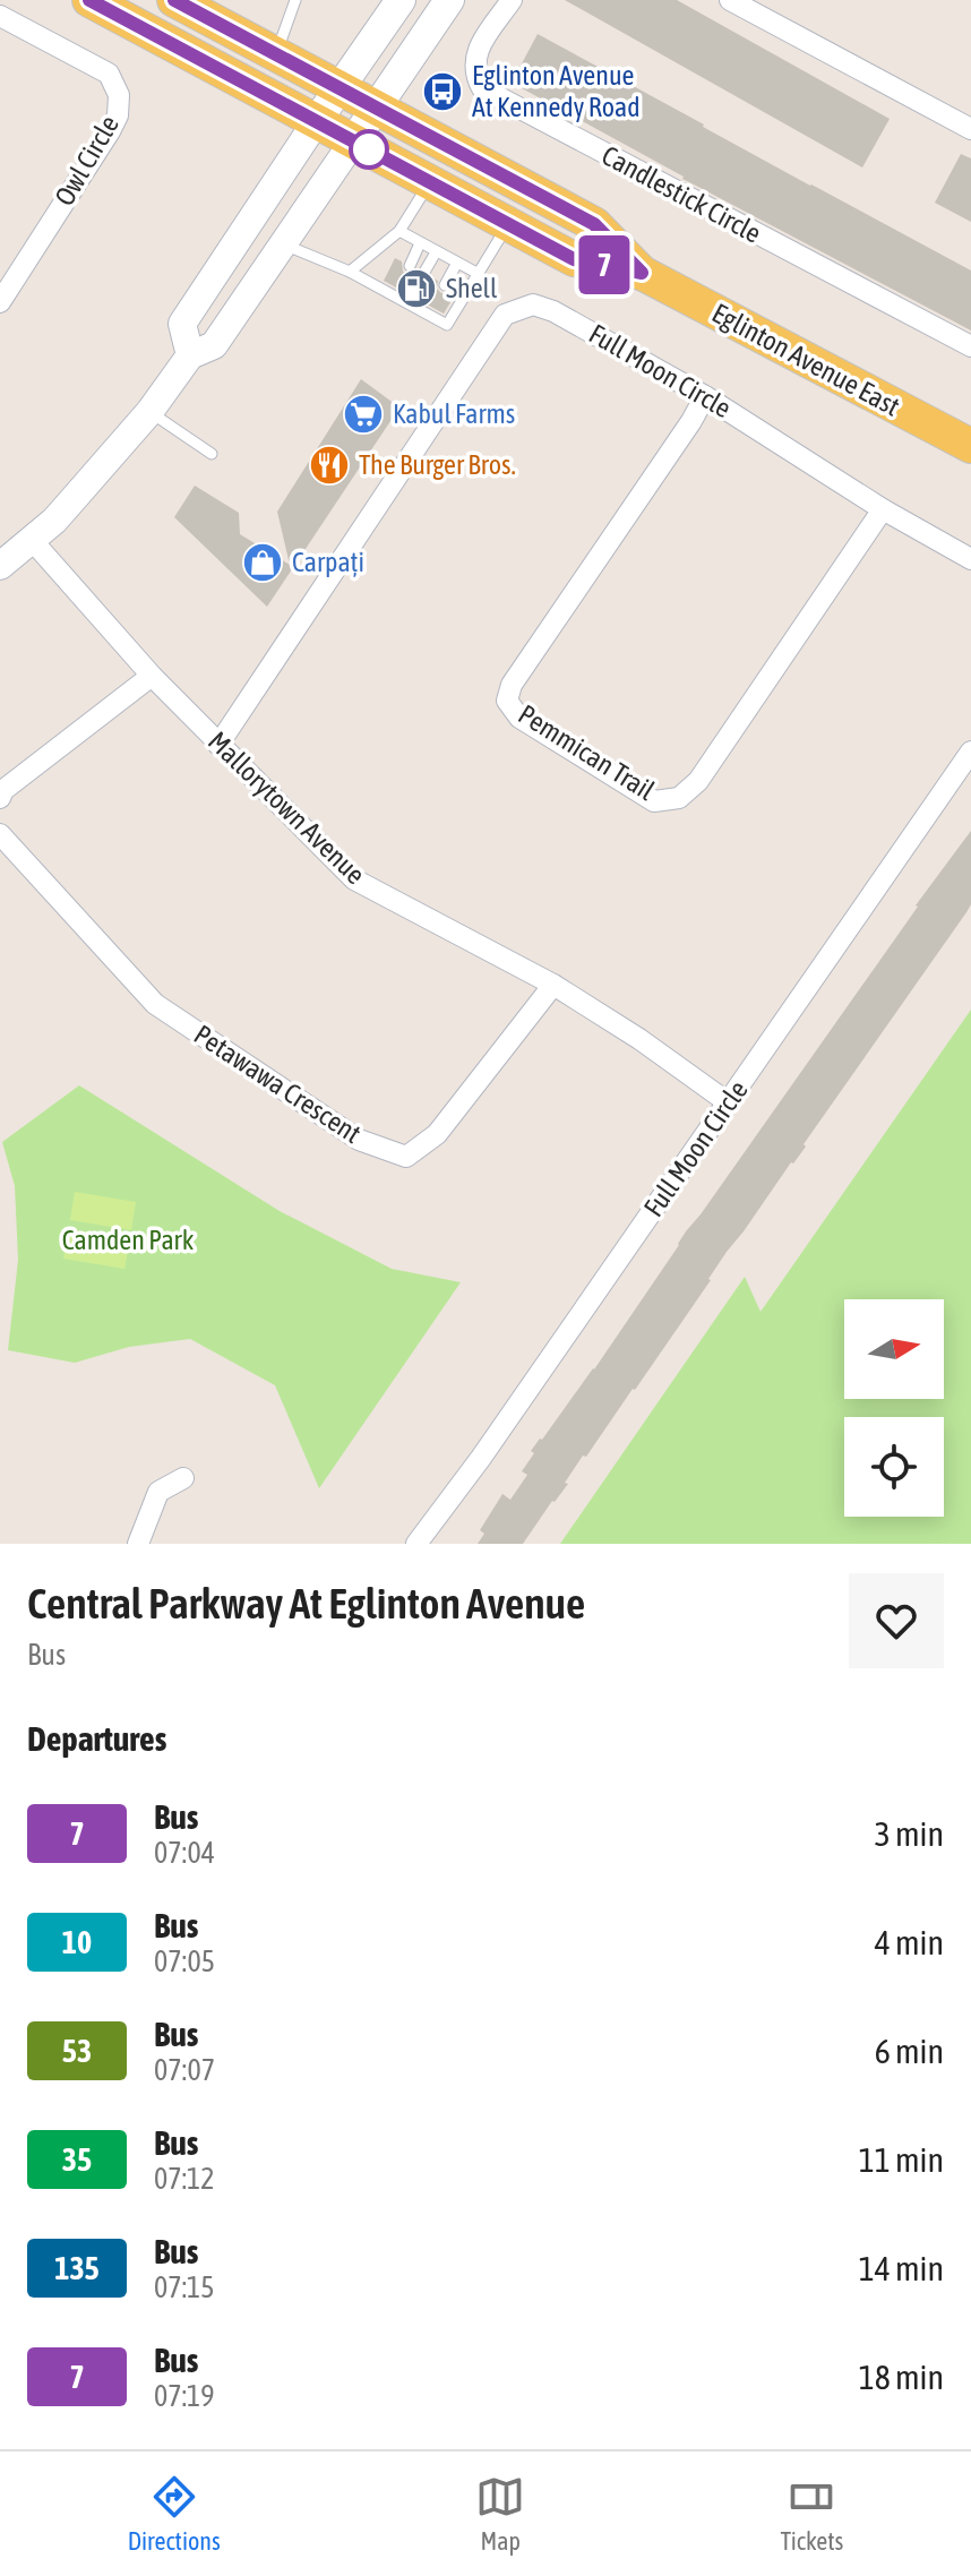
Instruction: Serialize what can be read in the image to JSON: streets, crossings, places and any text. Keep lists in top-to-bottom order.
{
  "streets": {
    "main road": ["Eglinton Avenue East"],
    "street": [
      "Owl Circle",
      "Candlestick Circle",
      "Full Moon Circle",
      "Pemmican Trail",
      "Mallorytown Avenue",
      "Petawawa Crescent"
    ]
  },
  "crossings": [
    ["Full Moon Circle", "Pemmican Trail"],
    ["Full Moon Circle", "Mallorytown Avenue"],
    ["Mallorytown Avenue", "Petawawa Crescent"]
  ],
  "parks": ["Camden Park"],
  "places": {
    "bus stop": ["Eglinton Avenue At Kennedy Road"],
    "fuel station": ["Shell"],
    "supermarket": ["Kabul Farms"],
    "restaurant": ["The Burger Bros."],
    "shop": ["Carpați"]
  },
  "lines": ["bus line 7"],
  "north": "right",
  "page": {
    "on_map": "7",
    "heading": [
      ["Central Parkway At Eglinton Avenue", "Bus"],
      "Departures"
    ],
    "list": [
      {
        "mark": "7",
        "name": "Bus",
        "note": "07:04",
        "value": "3 min"
      },
      {
        "mark": "10",
        "name": "Bus",
        "note": "07:05",
        "value": "4 min"
      },
      {
        "mark": "53",
        "name": "Bus",
        "note": "07:07",
        "value": "6 min"
      },
      {
        "mark": "35",
        "name": "Bus",
        "note": "07:12",
        "value": "11 min"
      },
      {
        "mark": "135",
        "name": "Bus",
        "note": "07:15",
        "value": "14 min"
      },
      {
        "mark": "7",
        "name": "Bus",
        "note": "07:19",
        "value": "18 min"
      }
    ],
    "tabs": ["Directions", "Map", "Tickets"]
  }
}
